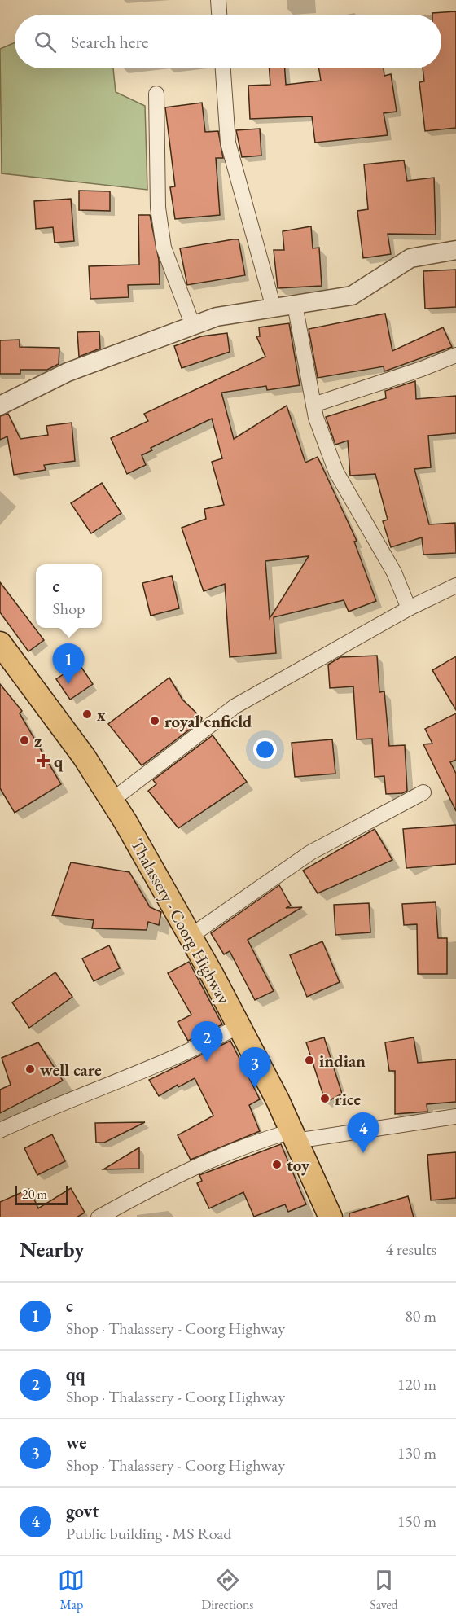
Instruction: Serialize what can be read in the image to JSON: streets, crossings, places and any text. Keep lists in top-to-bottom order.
{
  "streets": {
    "main road": ["Thalassery - Coorg Highway"]
  },
  "places": {
    "other": [
      "x",
      "royal enfield",
      "z",
      "indian",
      "well care",
      "rice",
      "toy"
    ],
    "health": ["q"]
  },
  "scale_bar": "20 m",
  "page": {
    "search": "Search here",
    "popup": ["c", "Shop"],
    "pins": [
      "1",
      "2",
      "3",
      "4"
    ],
    "scale": "20 m",
    "heading": ["Nearby", "4 results"],
    "list": [
      {
        "mark": "1",
        "name": "c",
        "note": "Shop · Thalassery - Coorg Highway",
        "value": "80 m"
      },
      {
        "mark": "2",
        "name": "qq",
        "note": "Shop · Thalassery - Coorg Highway",
        "value": "120 m"
      },
      {
        "mark": "3",
        "name": "we",
        "note": "Shop · Thalassery - Coorg Highway",
        "value": "130 m"
      },
      {
        "mark": "4",
        "name": "govt",
        "note": "Public building · MS Road",
        "value": "150 m"
      }
    ],
    "nav": ["Map", "Directions", "Saved"]
  }
}
